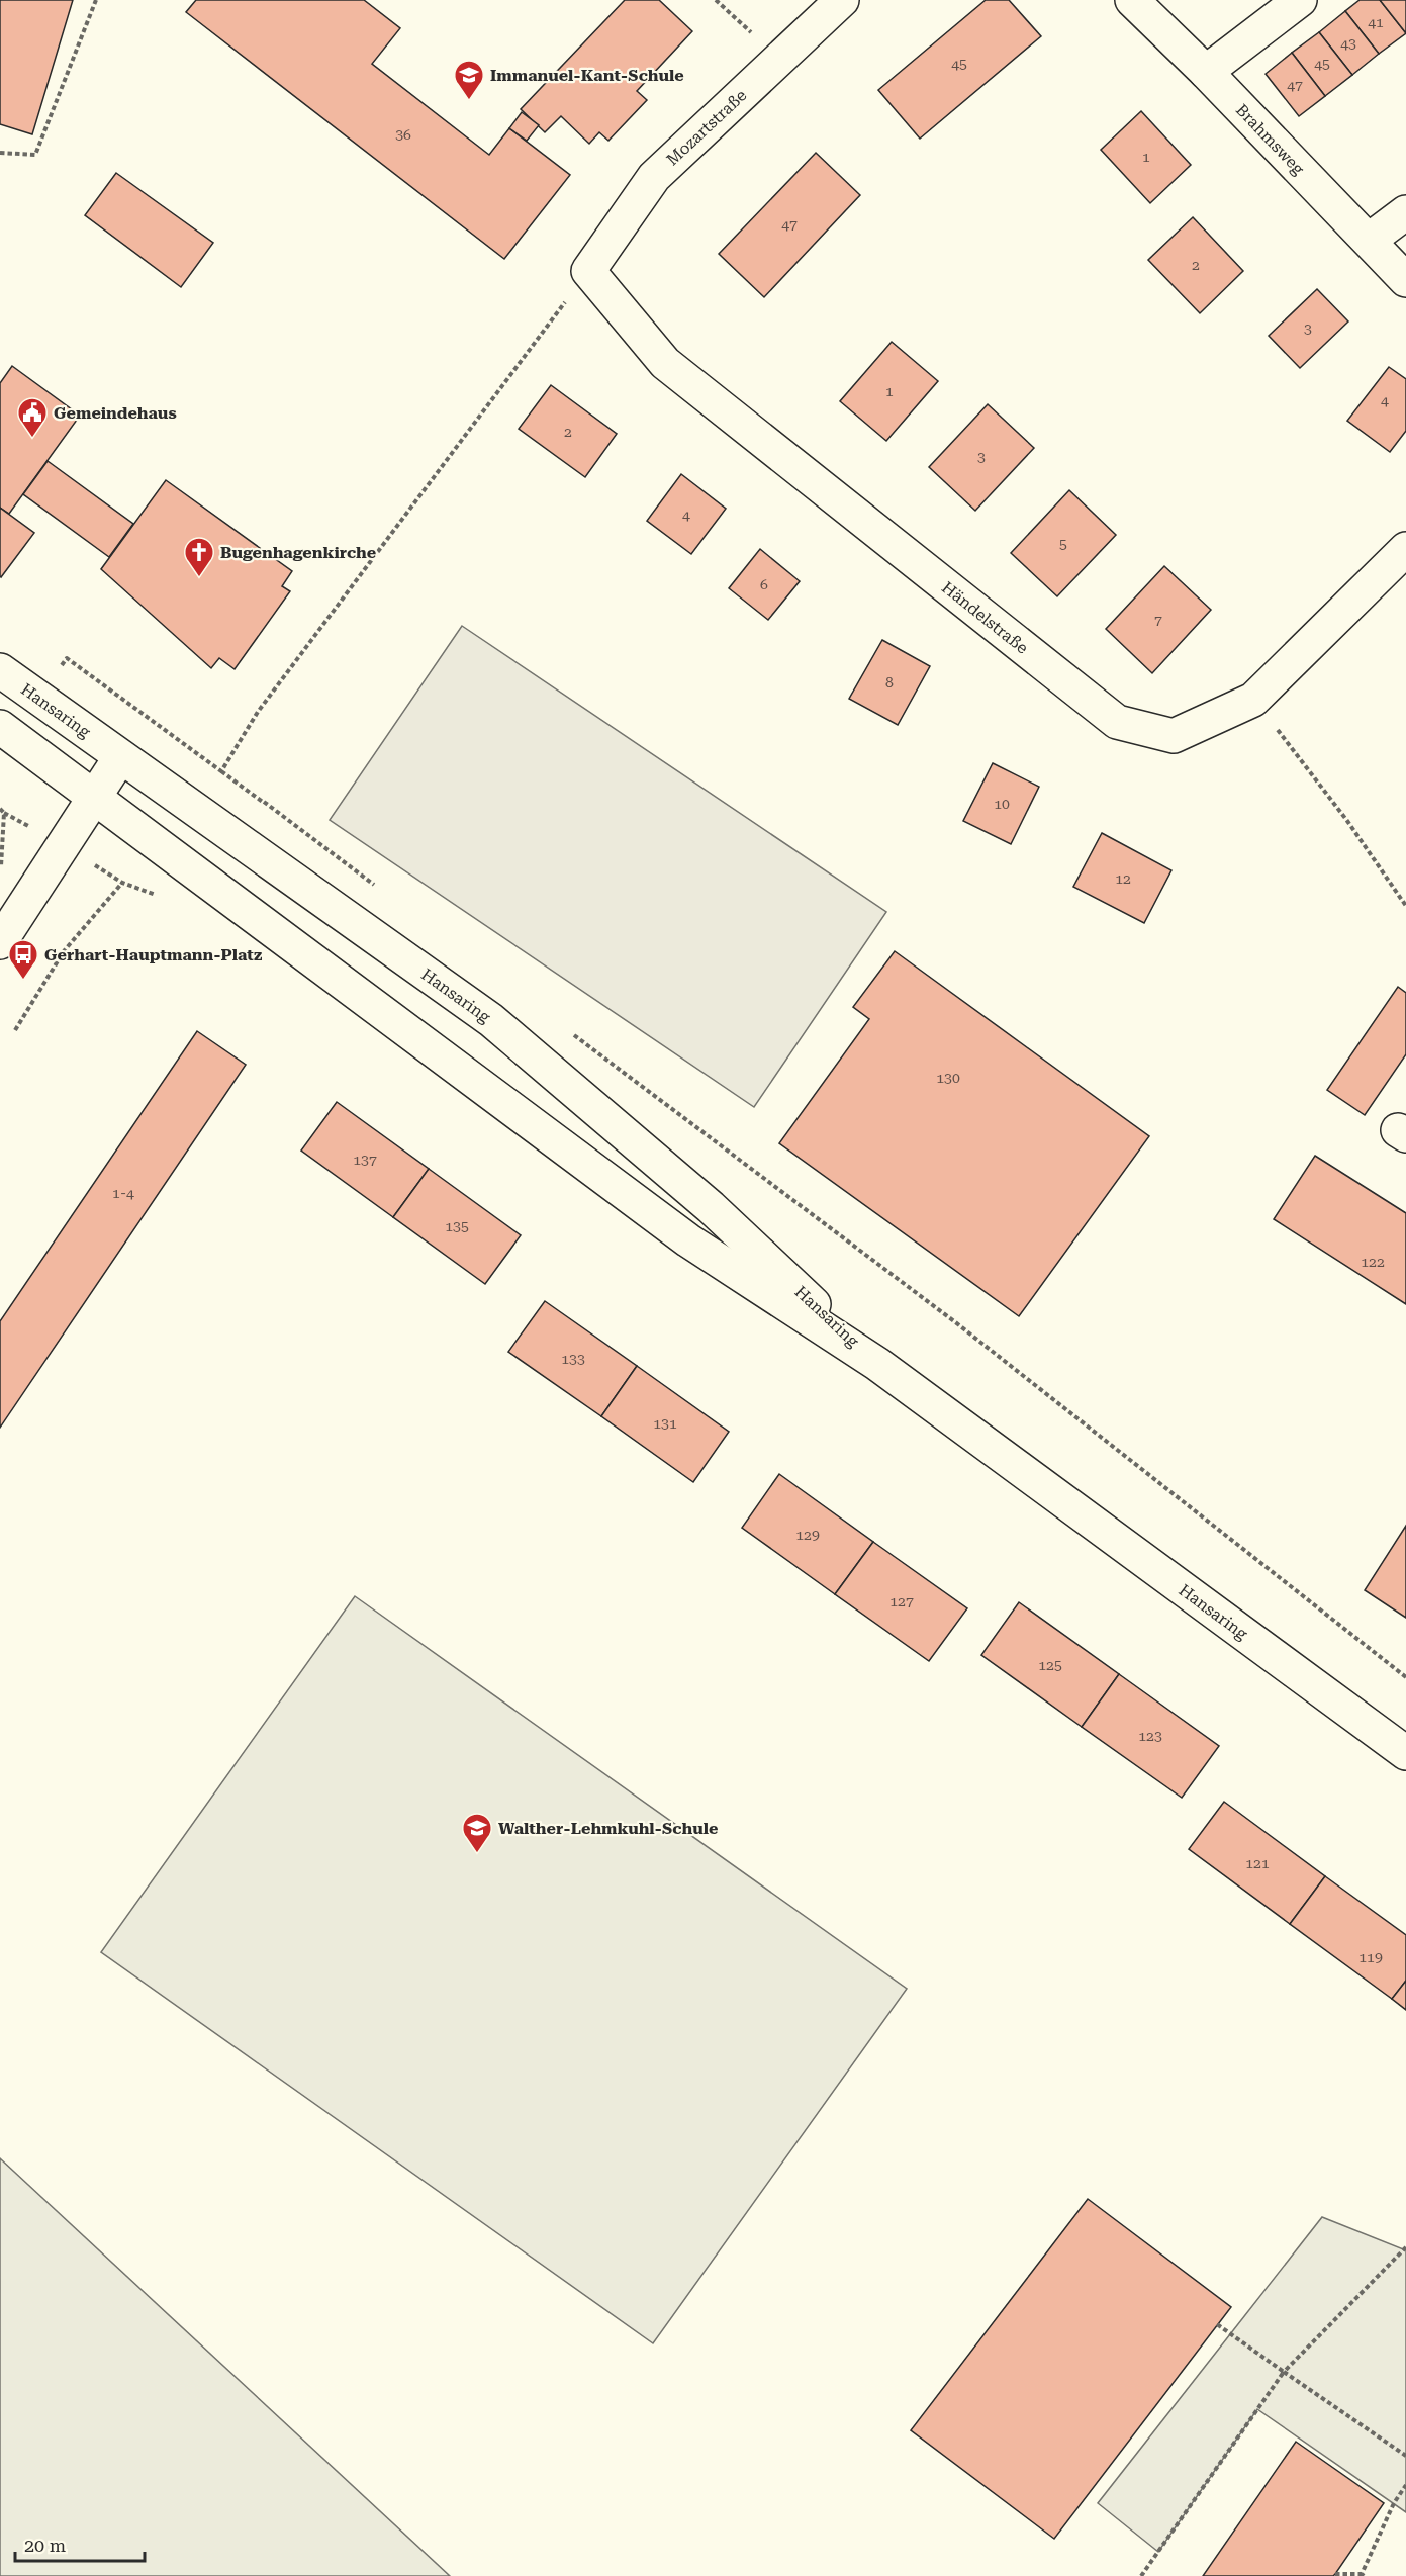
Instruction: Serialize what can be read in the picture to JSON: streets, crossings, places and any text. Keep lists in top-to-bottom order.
{
  "streets": {
    "main road": [
      "Mozartstraße",
      "Brahmsweg",
      "Händelstraße",
      "Hansaring"
    ]
  },
  "crossings": [
    ["Mozartstraße", "Händelstraße"]
  ],
  "places": {
    "school or university": ["Immanuel-Kant-Schule", "Walther-Lehmkuhl-Schule"],
    "public building": ["Gemeindehaus"],
    "church": ["Bugenhagenkirche"],
    "bus stop": ["Gerhart-Hauptmann-Platz"]
  },
  "house_numbers": [
    "41",
    "43",
    "45",
    "45",
    "47",
    "36",
    "1",
    "47",
    "2",
    "3",
    "1",
    "4",
    "2",
    "3",
    "4",
    "5",
    "6",
    "7",
    "8",
    "10",
    "12",
    "130",
    "137",
    "1-4",
    "135",
    "122",
    "133",
    "131",
    "129",
    "127",
    "125",
    "123",
    "121",
    "119"
  ],
  "scale_bar": "20 m"
}
